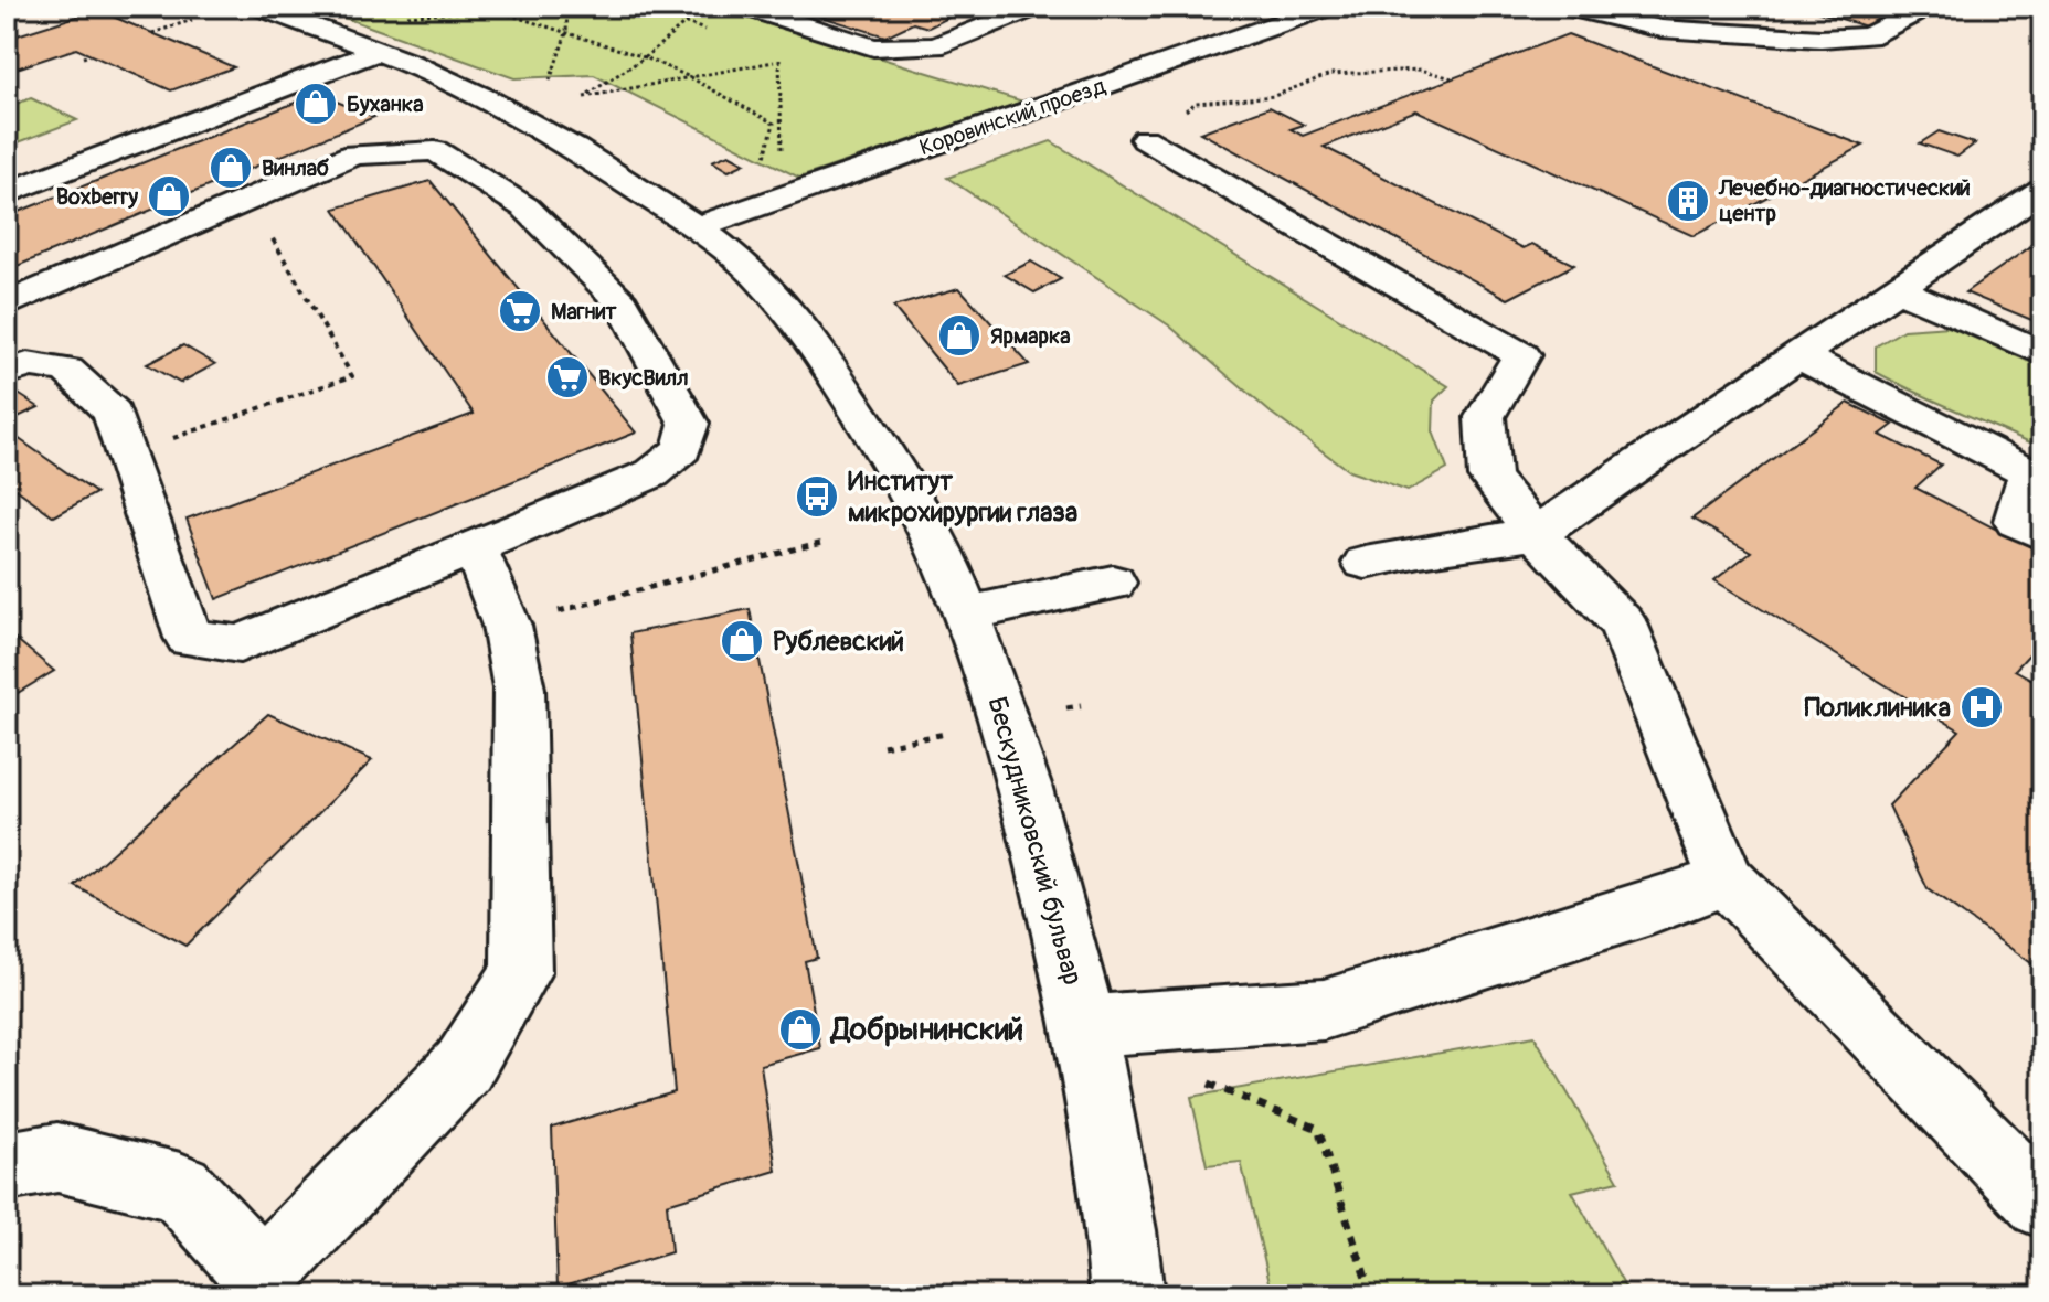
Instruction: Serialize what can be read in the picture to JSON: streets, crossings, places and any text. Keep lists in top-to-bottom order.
{
  "streets": {
    "street": ["Коровинский проезд", "Бескудниковский бульвар"]
  },
  "crossings": [
    ["Коровинский проезд", "Бескудниковский бульвар"]
  ],
  "places": {
    "shop": [
      "Буханка",
      "Винлаб",
      "Boxberry",
      "Ярмарка",
      "Рублевский",
      "Добрынинский"
    ],
    "building": ["Лечебно-диагностический центр"],
    "supermarket": ["Магнит", "ВкусВилл"],
    "bus stop": ["Институт микрохирургии глаза"],
    "hospital": ["Поликлиника"]
  }
}
